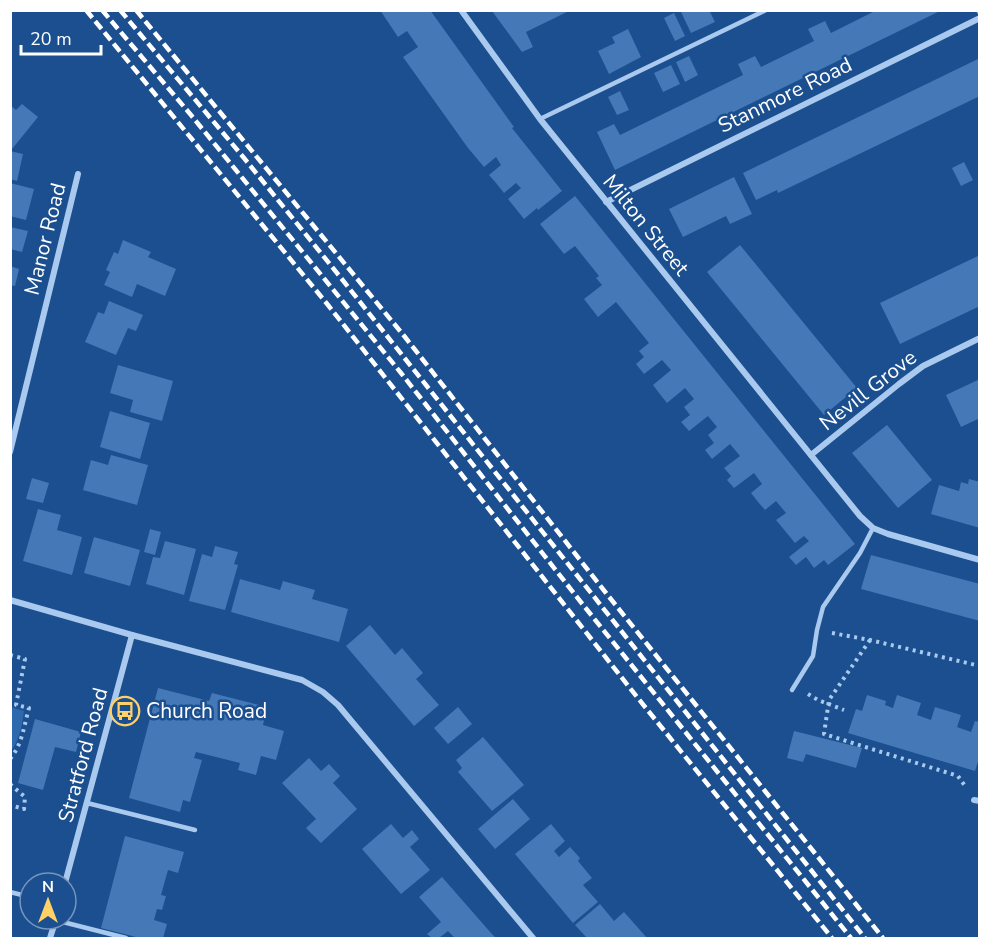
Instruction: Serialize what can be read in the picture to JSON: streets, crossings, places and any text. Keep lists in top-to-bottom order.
{
  "streets": {
    "street": [
      "Stanmore Road",
      "Milton Street",
      "Manor Road",
      "Nevill Grove",
      "Stratford Road"
    ]
  },
  "crossings": [
    ["Stanmore Road", "Milton Street"],
    ["Milton Street", "Nevill Grove"]
  ],
  "places": {
    "bus stop": ["Church Road"]
  },
  "scale_bar": "20 m",
  "north": "top"
}
